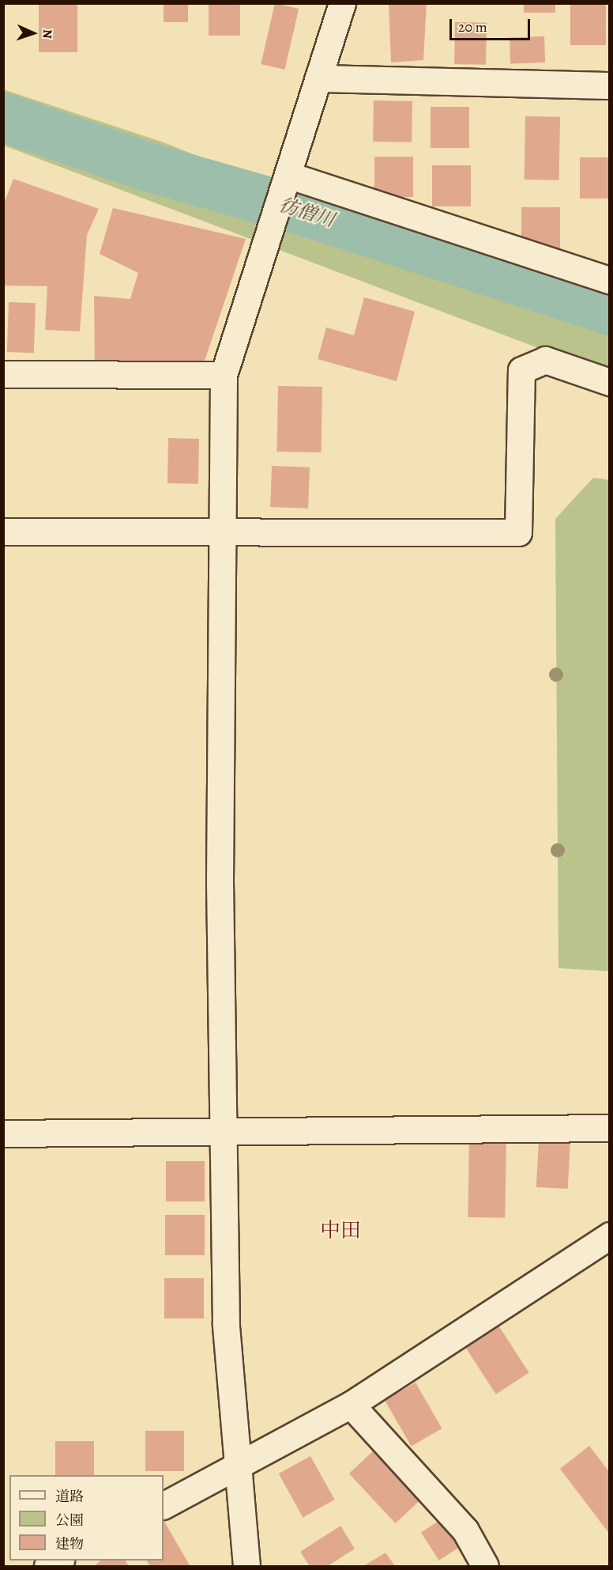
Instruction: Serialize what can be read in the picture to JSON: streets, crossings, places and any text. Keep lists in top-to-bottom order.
{
  "districts": ["中田"],
  "water": ["彷僧川"],
  "legend": ["道路", "公園", "建物"],
  "scale_bar": "20 m",
  "north": "right"
}
